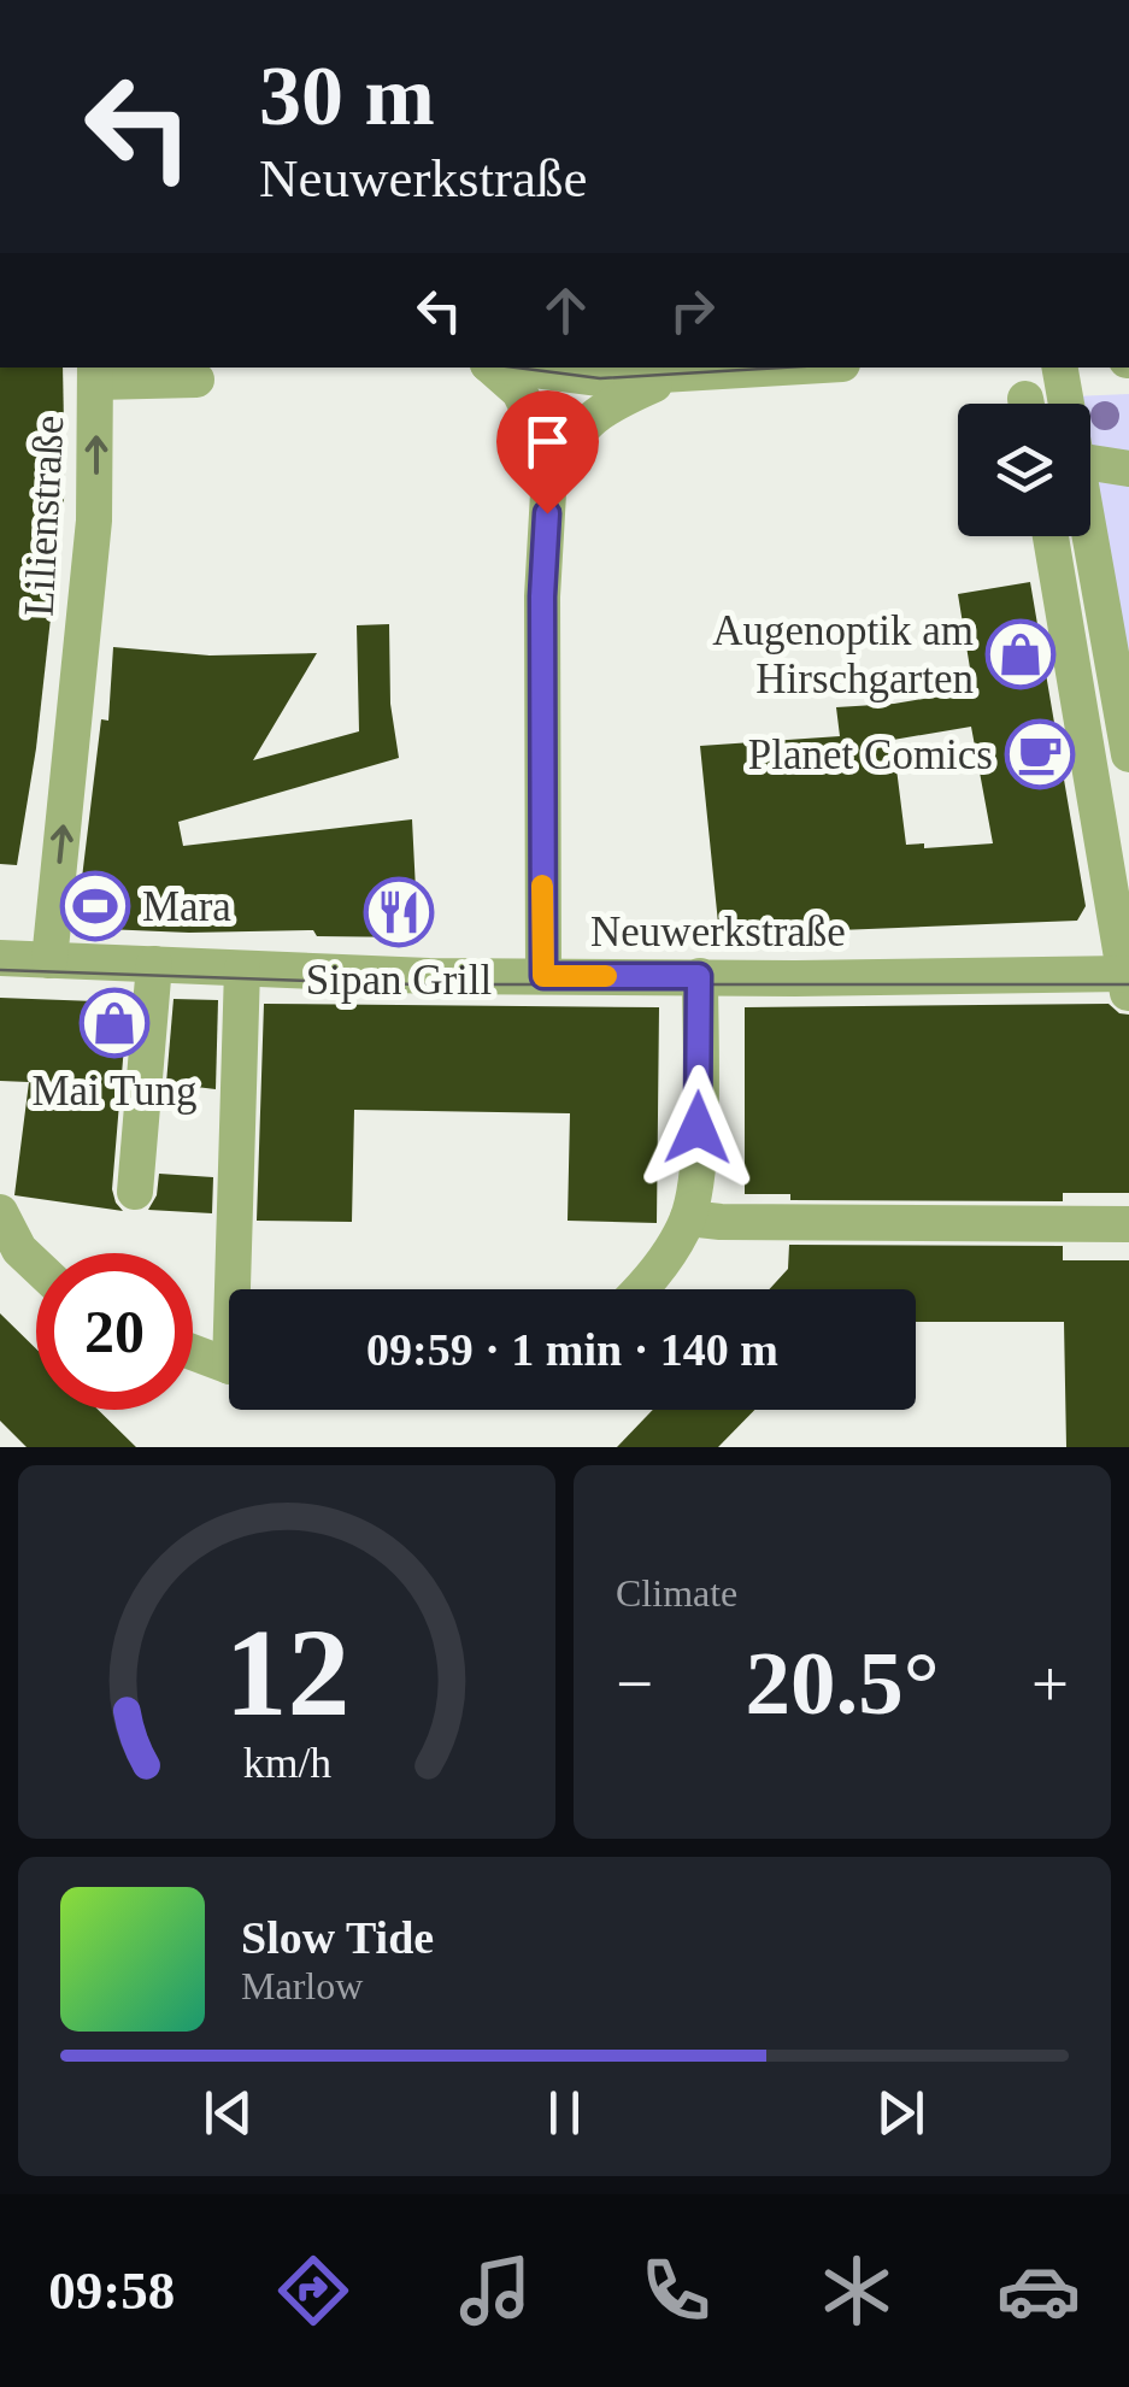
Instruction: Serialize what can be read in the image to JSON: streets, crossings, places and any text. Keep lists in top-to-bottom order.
{
  "streets": {
    "street": ["Lilienstraße", "Neuwerkstraße"]
  },
  "crossings": [
    ["Lilienstraße", "Neuwerkstraße"]
  ],
  "one_way": ["Lilienstraße"],
  "places": {
    "shop": ["Augenoptik am Hirschgarten", "Mai Tung"],
    "cafe": ["Planet Comics"],
    "sports": ["Mara"],
    "restaurant": ["Sipan Grill"]
  },
  "page": {
    "turn": ["30 m", "Neuwerkstraße"],
    "limit": "20",
    "trip": "09:59 · 1 min · 140 m",
    "tile": "Climate",
    "heat": ["−", "20.5°", "+"],
    "song": ["Slow Tide", "Marlow"],
    "tabs": "09:58",
    "gauge": ["12", "km/h"]
  }
}
